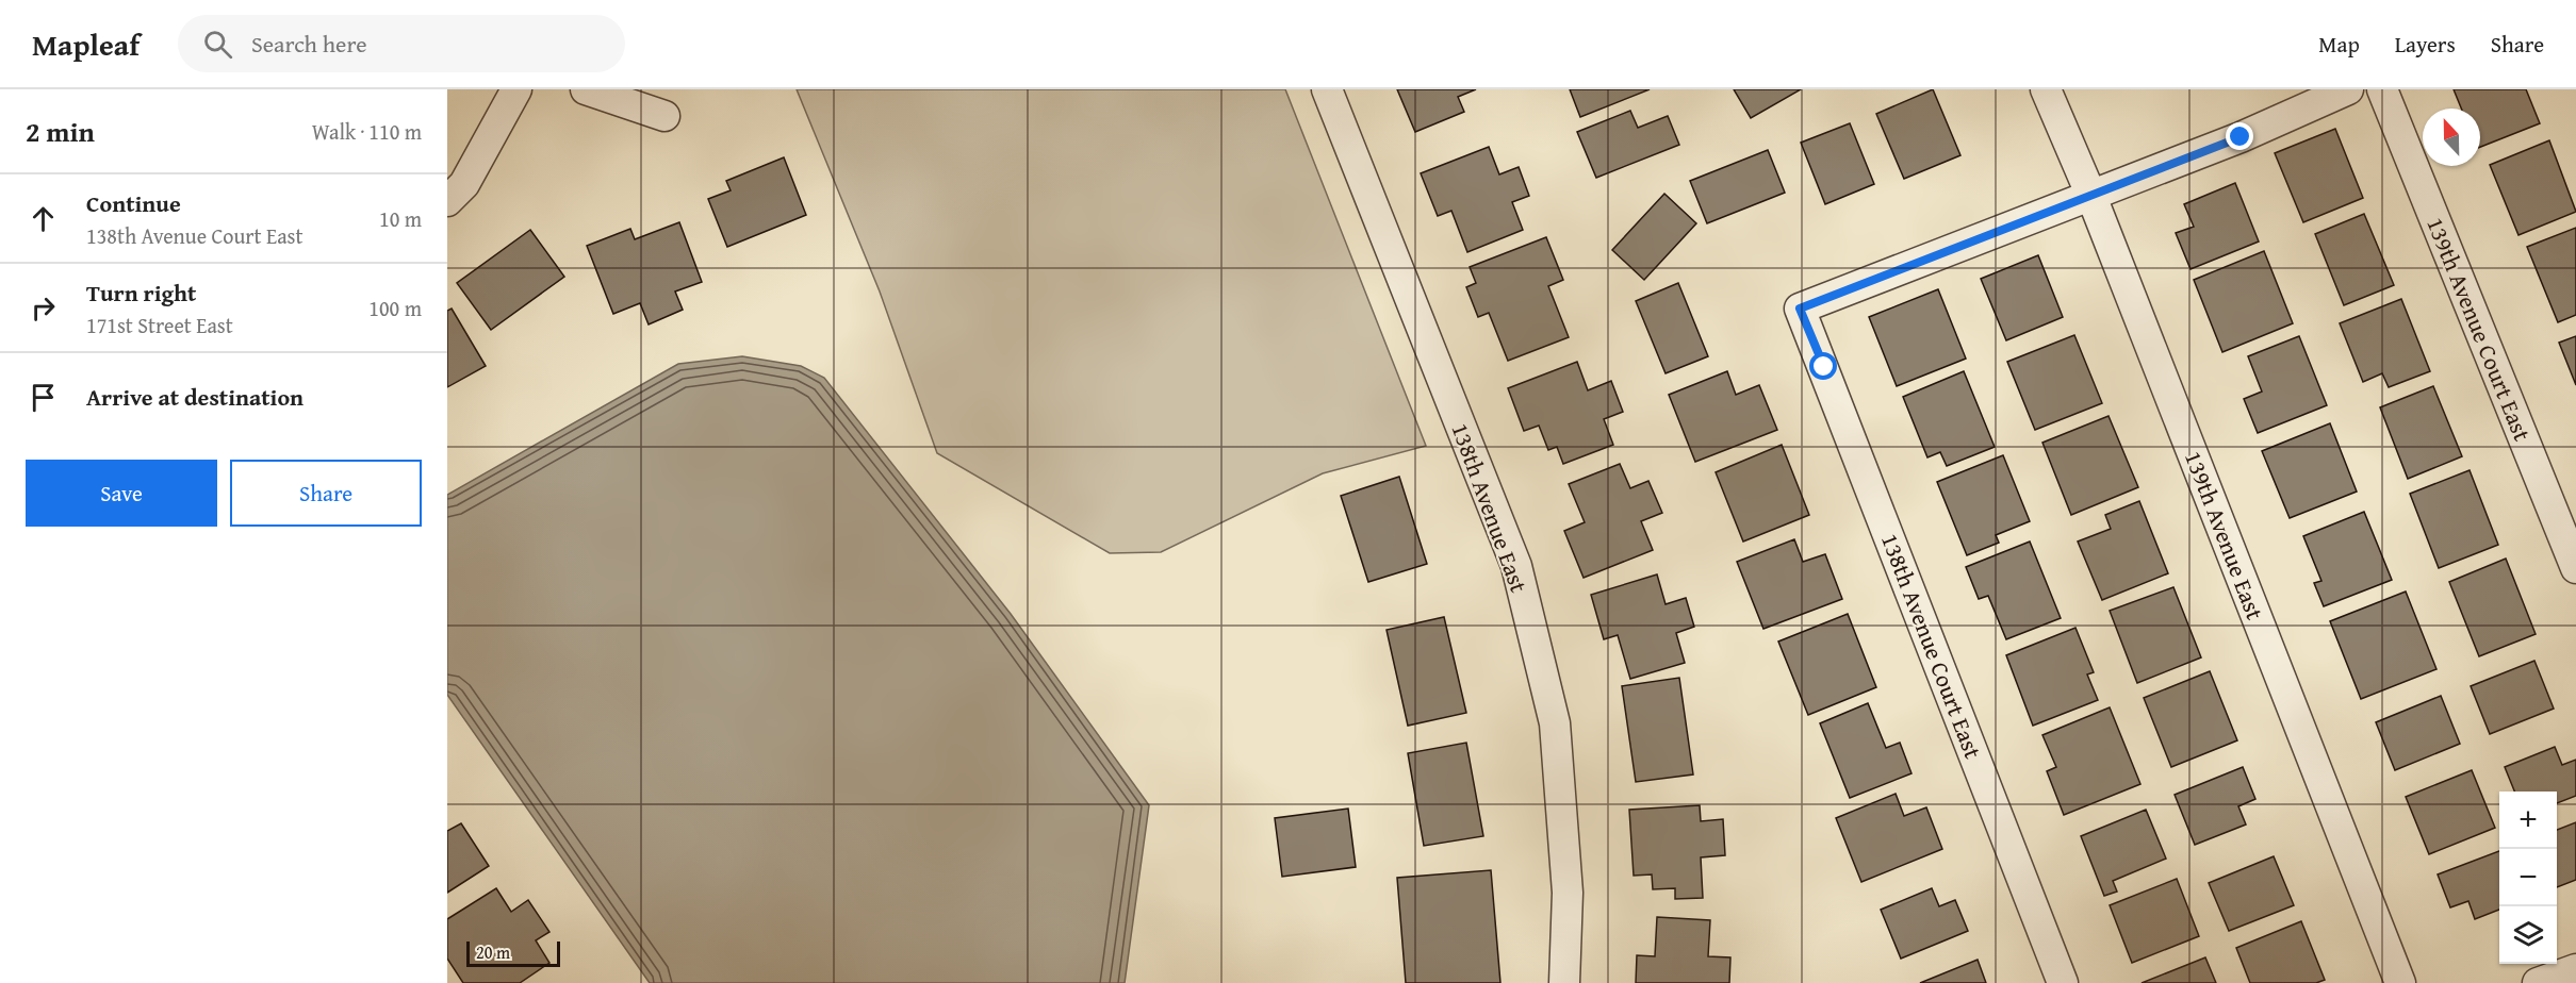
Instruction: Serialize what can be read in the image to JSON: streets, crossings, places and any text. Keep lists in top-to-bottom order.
{
  "streets": {
    "street": [
      "139th Avenue Court East",
      "138th Avenue East",
      "139th Avenue East",
      "138th Avenue Court East"
    ]
  },
  "crossings": [
    ["139th Avenue East", "138th Avenue Court East"]
  ],
  "scale_bar": "20 m",
  "north": "top",
  "page": {
    "header": "Mapleaf",
    "search": "Search here",
    "nav": ["Map", "Layers", "Share"],
    "heading": ["2 min", "Walk · 110 m"],
    "list": [
      ["Continue", "138th Avenue Court East", "10 m"],
      ["Turn right", "171st Street East", "100 m"],
      "Arrive at destination"
    ],
    "buttons": ["Save", "Share"],
    "map_buttons": ["+", "−"],
    "scale": "20 m"
  }
}
